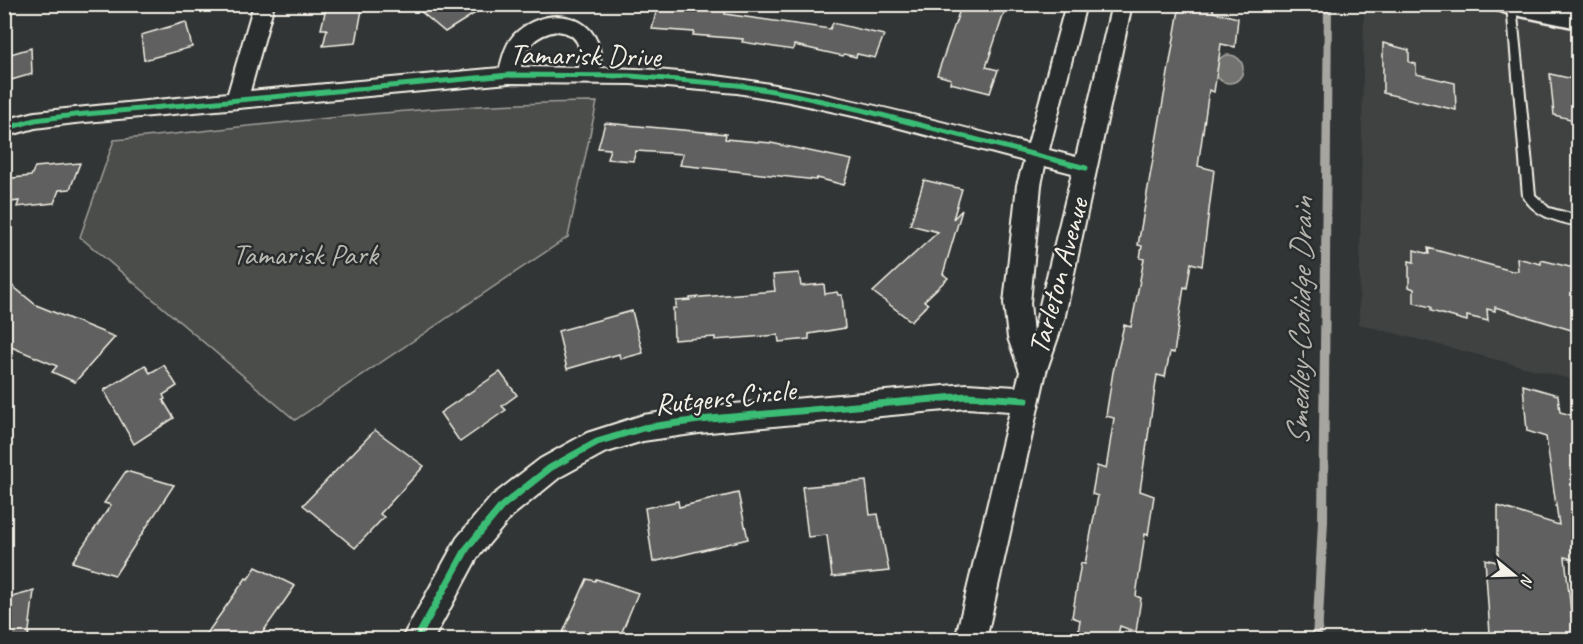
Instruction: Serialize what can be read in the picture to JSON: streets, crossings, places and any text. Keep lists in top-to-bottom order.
{
  "streets": {
    "street": ["Tamarisk Drive", "Tarleton Avenue", "Rutgers Circle"]
  },
  "crossings": [
    ["Tamarisk Drive", "Tarleton Avenue"],
    ["Tarleton Avenue", "Rutgers Circle"]
  ],
  "water": ["Smedley-Coolidge Drain"],
  "parks": ["Tamarisk Park"],
  "north": "right"
}
